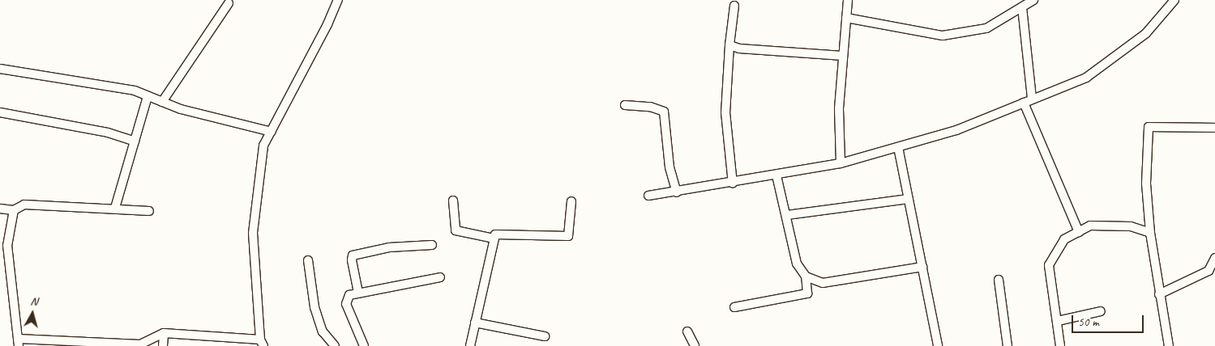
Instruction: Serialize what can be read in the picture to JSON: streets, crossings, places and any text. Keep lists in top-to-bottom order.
{
  "scale_bar": "50 m",
  "north": "top"
}
